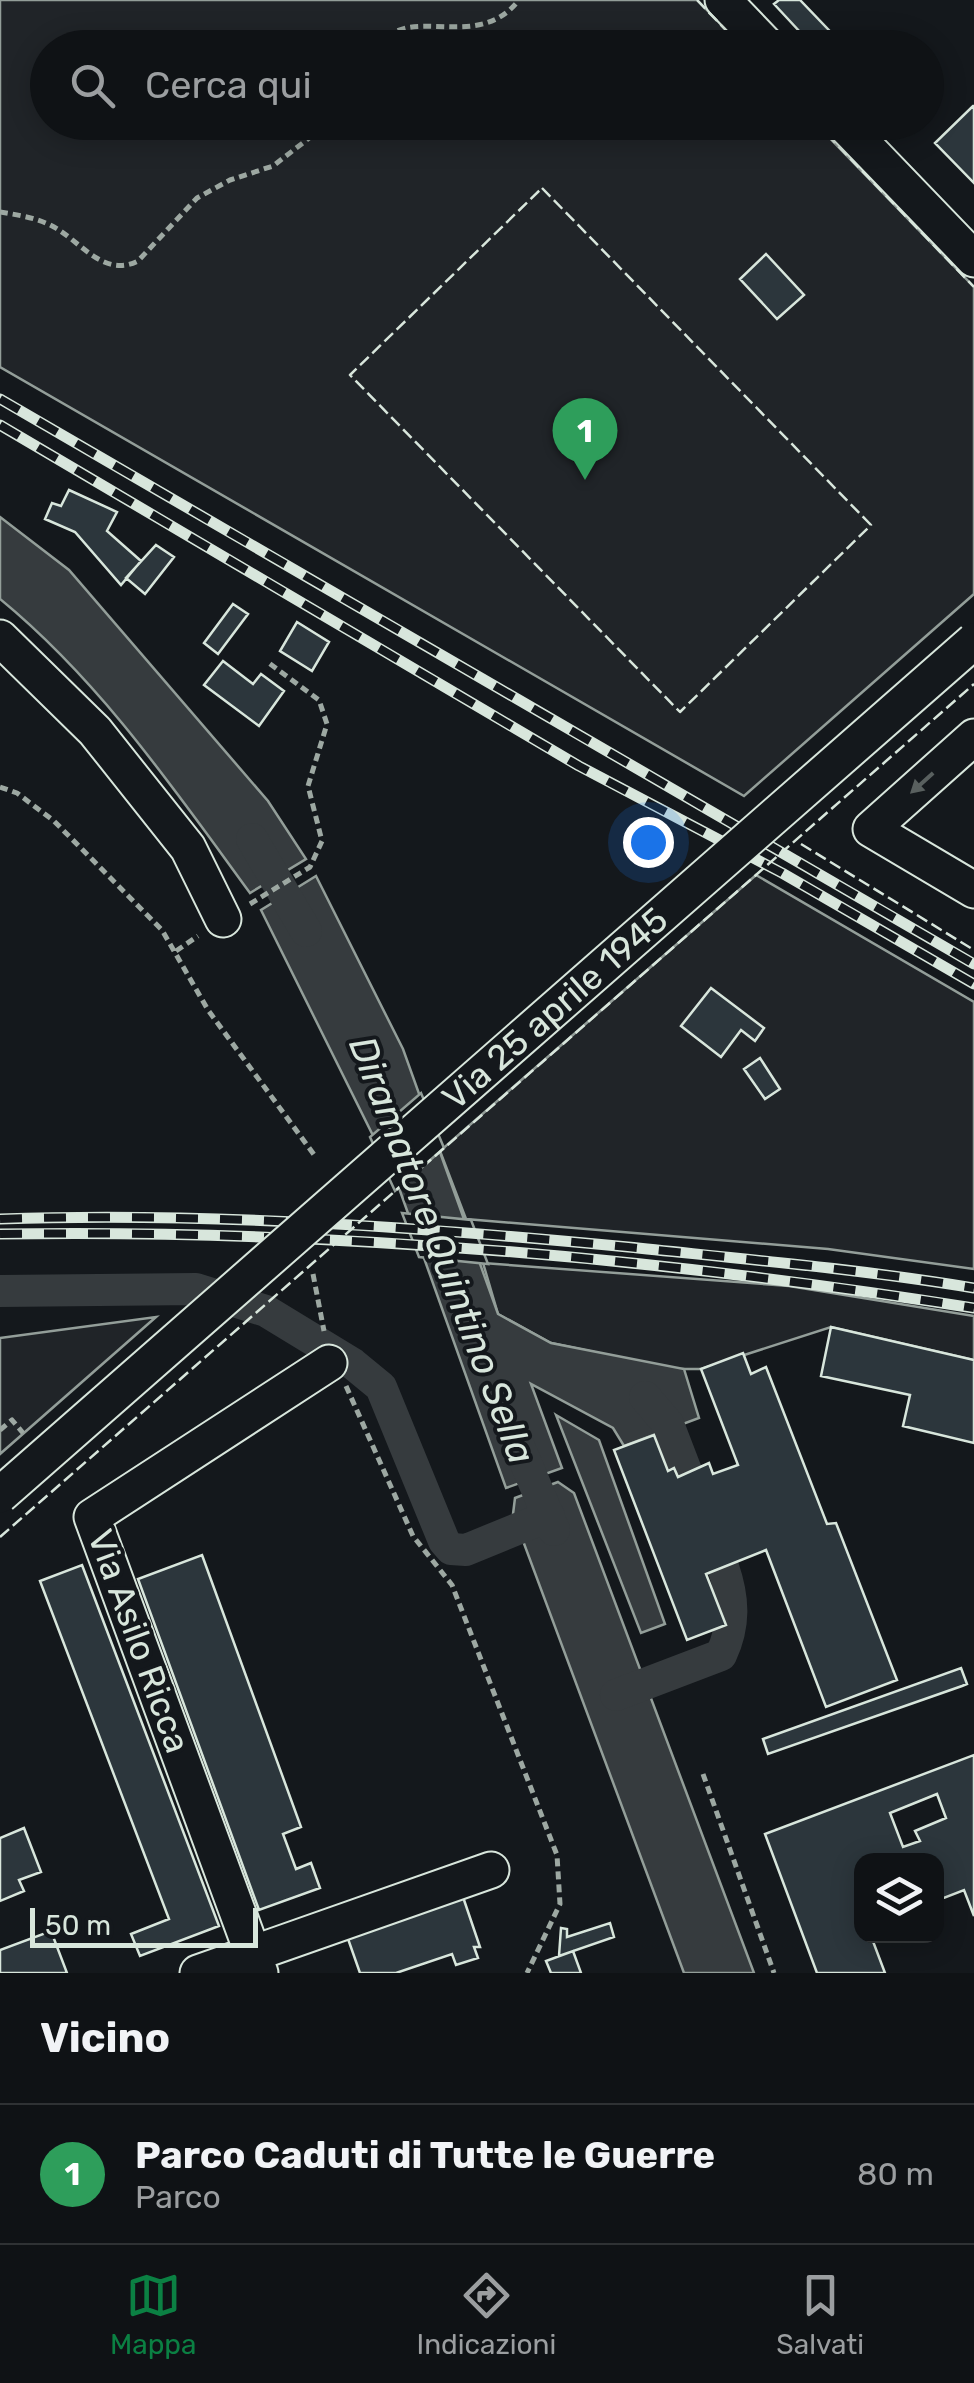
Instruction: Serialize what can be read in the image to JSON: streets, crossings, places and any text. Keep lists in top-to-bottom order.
{
  "streets": {
    "street": ["Via 25 aprile 1945", "Via Asilo Ricca"]
  },
  "water": ["Diramatore Quintino Sella"],
  "scale_bar": "50 m",
  "page": {
    "search": "Cerca qui",
    "pins": "1",
    "scale": "50 m",
    "heading": "Vicino",
    "list": [
      {
        "mark": "1",
        "name": "Parco Caduti di Tutte le Guerre",
        "note": "Parco",
        "value": "80 m"
      }
    ],
    "nav": ["Mappa", "Indicazioni", "Salvati"]
  }
}
